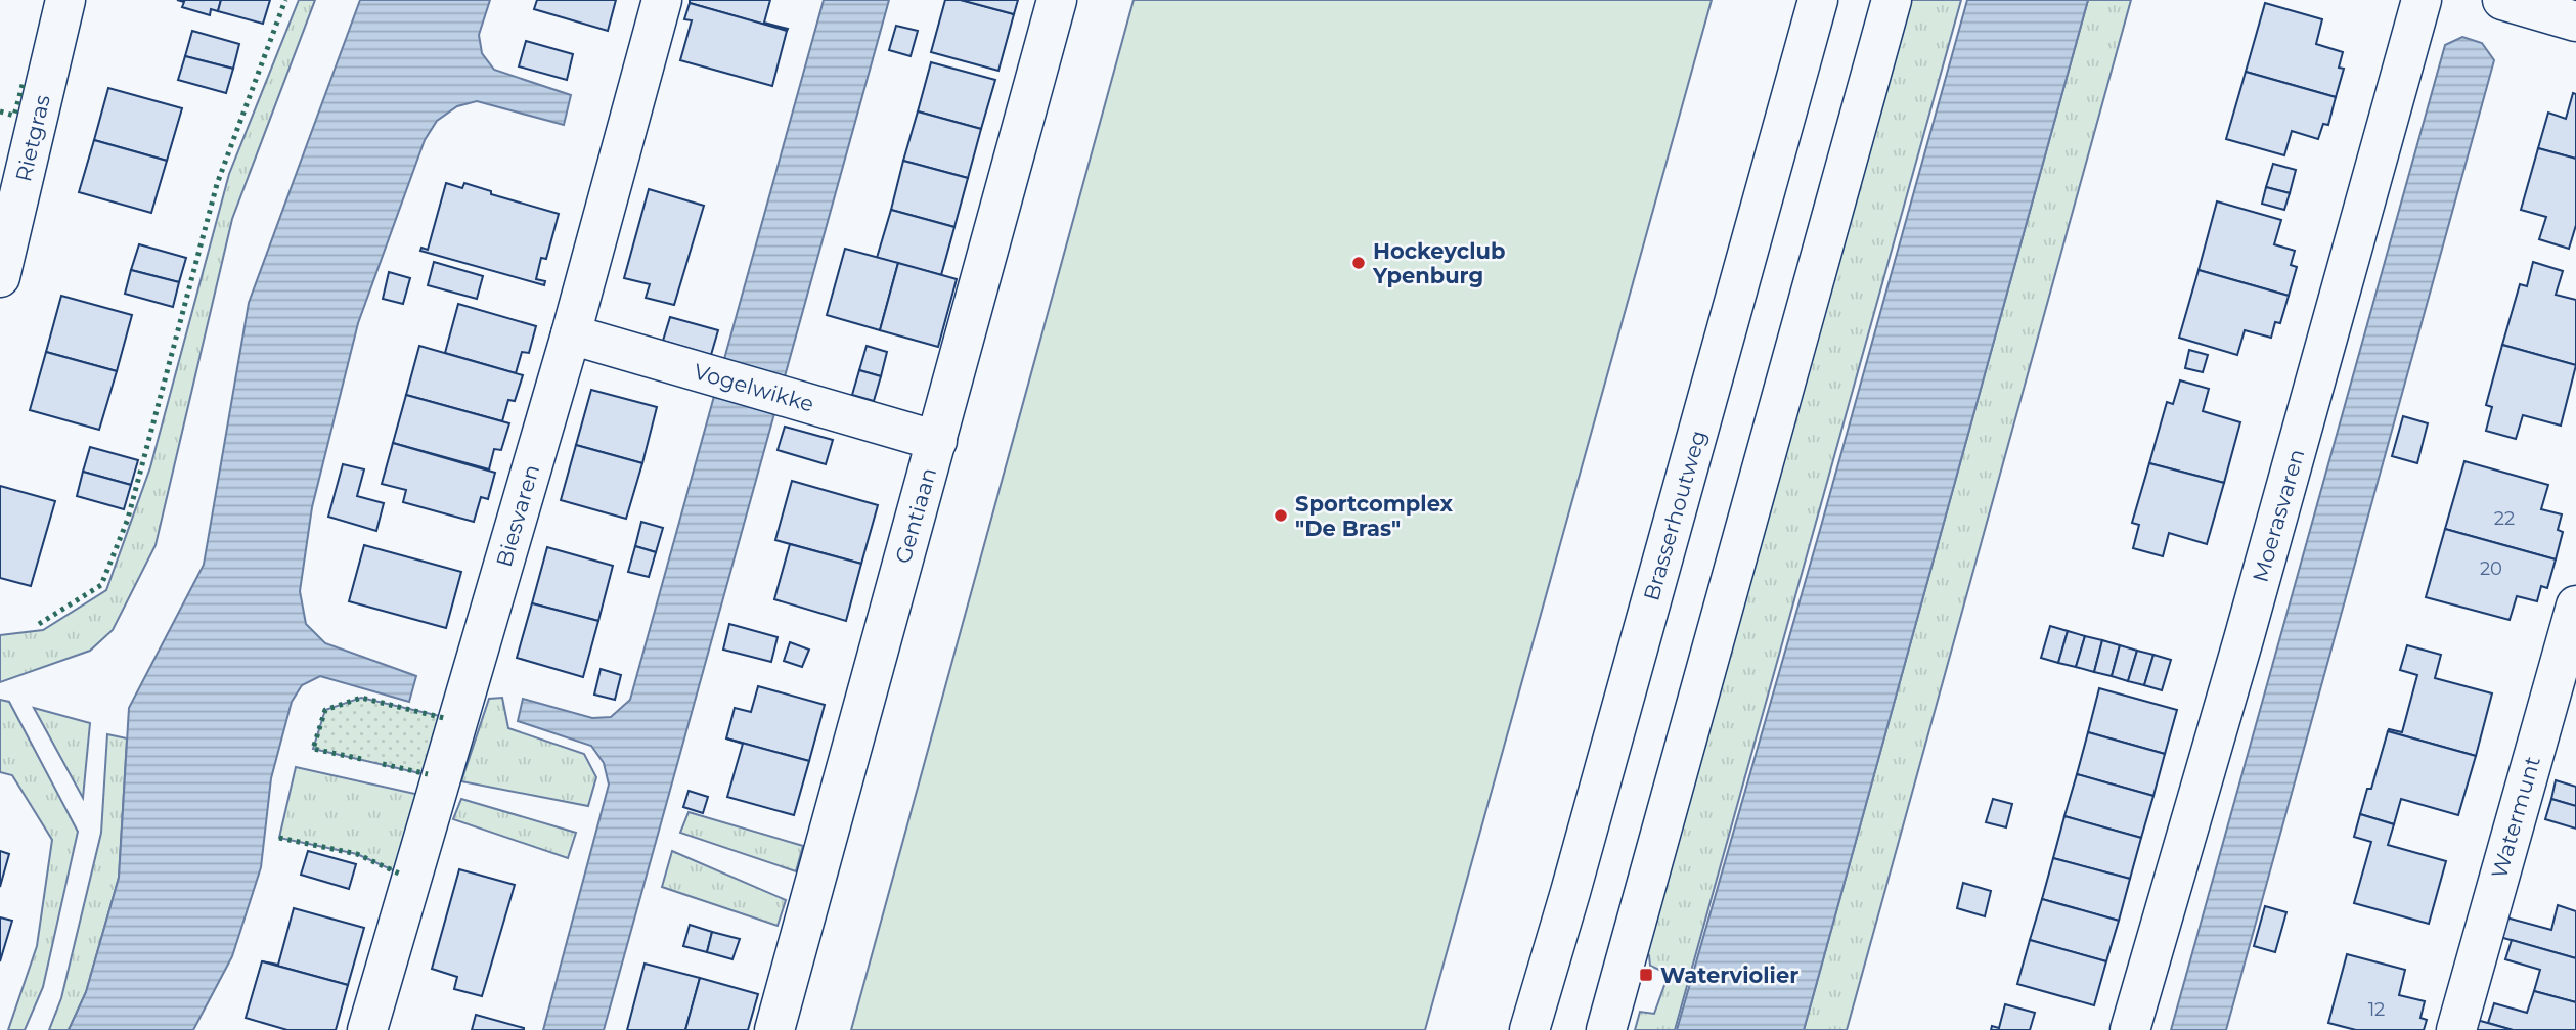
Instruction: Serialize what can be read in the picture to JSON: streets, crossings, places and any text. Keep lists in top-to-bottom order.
{
  "streets": {
    "street": [
      "Rietgras",
      "Vogelwikke",
      "Biesvaren",
      "Gentiaan",
      "Brasserhoutweg",
      "Moerasvaren",
      "Watermunt"
    ]
  },
  "crossings": [
    ["Vogelwikke", "Biesvaren"],
    ["Vogelwikke", "Gentiaan"]
  ],
  "places": {
    "other": ["Hockeyclub Ypenburg", "Sportcomplex \"De Bras\""],
    "transit": ["Waterviolier"]
  },
  "house_numbers": ["22", "20", "12"]
}
